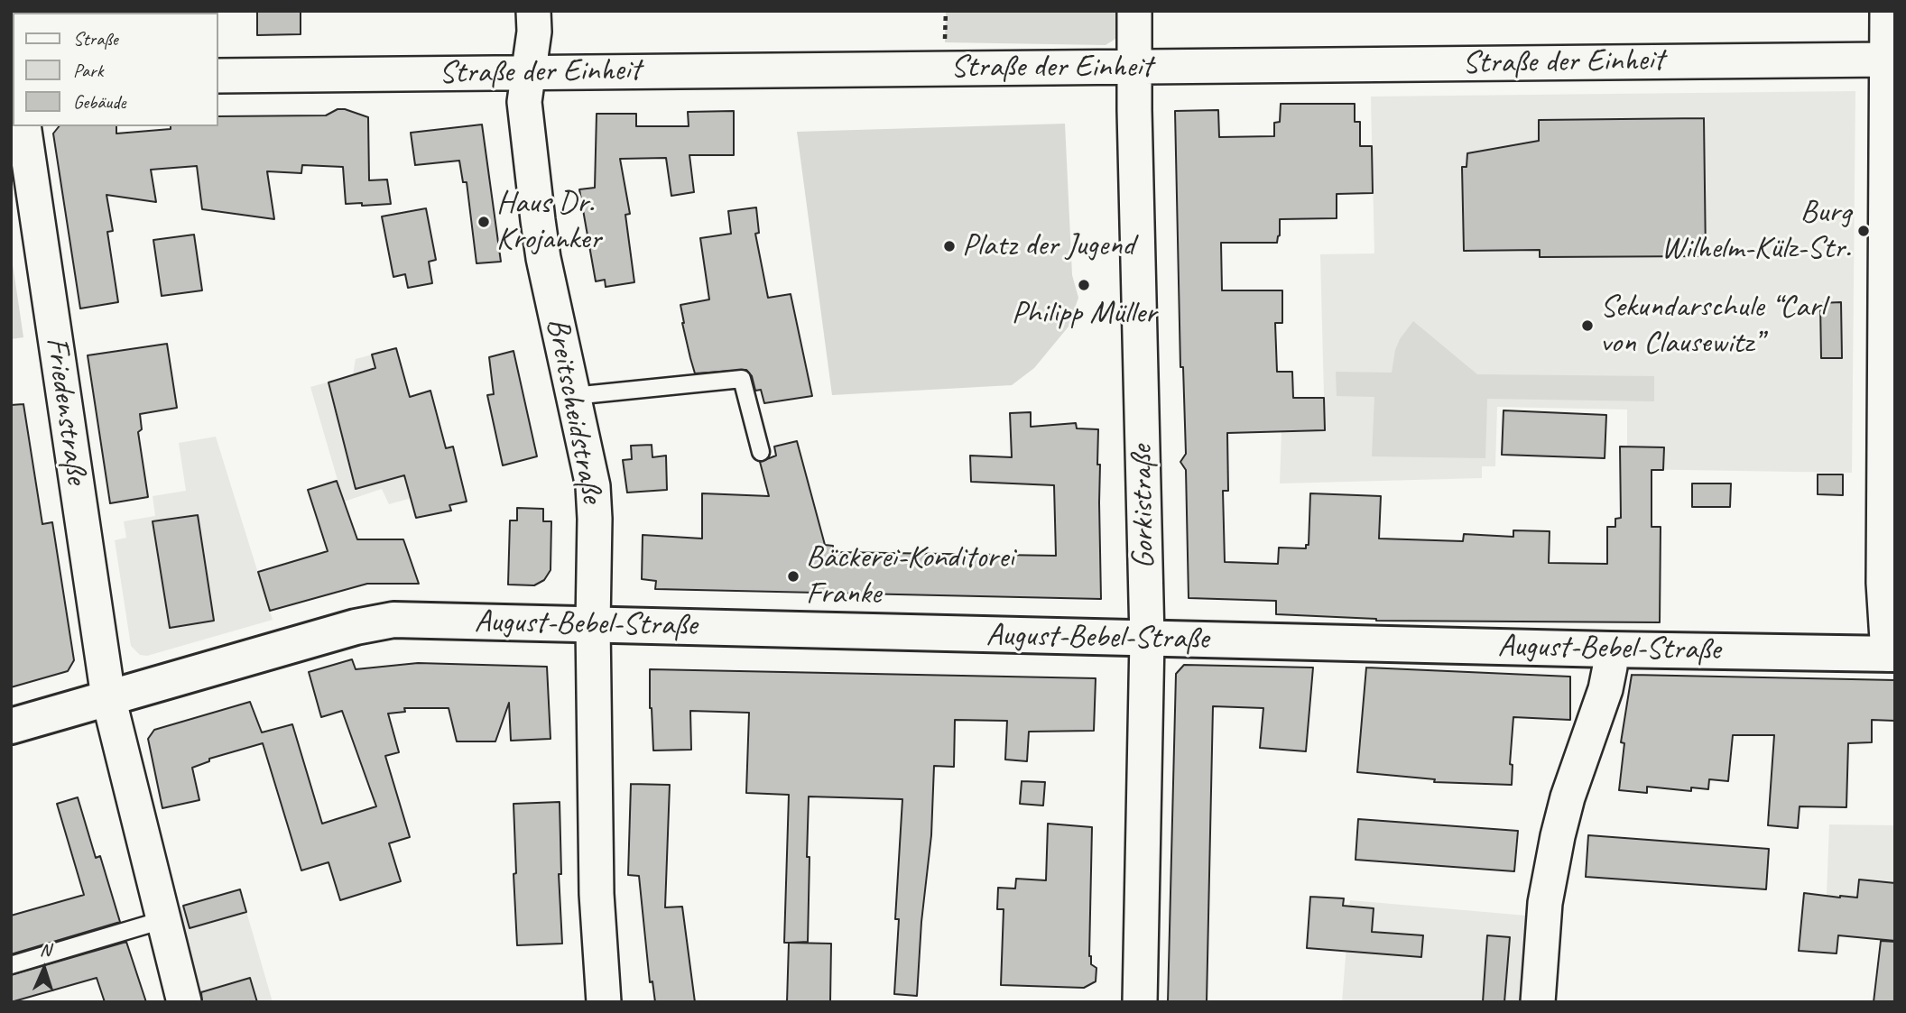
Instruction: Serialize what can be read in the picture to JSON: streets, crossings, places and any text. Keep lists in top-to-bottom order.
{
  "streets": {
    "street": [
      "Straße der Einheit",
      "Friedenstraße",
      "Breitscheidstraße",
      "Gorkistraße",
      "August-Bebel-Straße"
    ]
  },
  "crossings": [
    ["Straße der Einheit", "Breitscheidstraße"],
    ["Straße der Einheit", "Gorkistraße"],
    ["Friedenstraße", "August-Bebel-Straße"],
    ["Breitscheidstraße", "August-Bebel-Straße"],
    ["Gorkistraße", "August-Bebel-Straße"]
  ],
  "places": [
    "Haus Dr. Krojanker",
    "Burg Wilhelm-Külz-Str.",
    "Platz der Jugend",
    "Philipp Müller",
    "Sekundarschule “Carl von Clausewitz”",
    "Bäckerei-Konditorei Franke"
  ],
  "legend": ["Straße", "Park", "Gebäude"],
  "north": "top"
}
